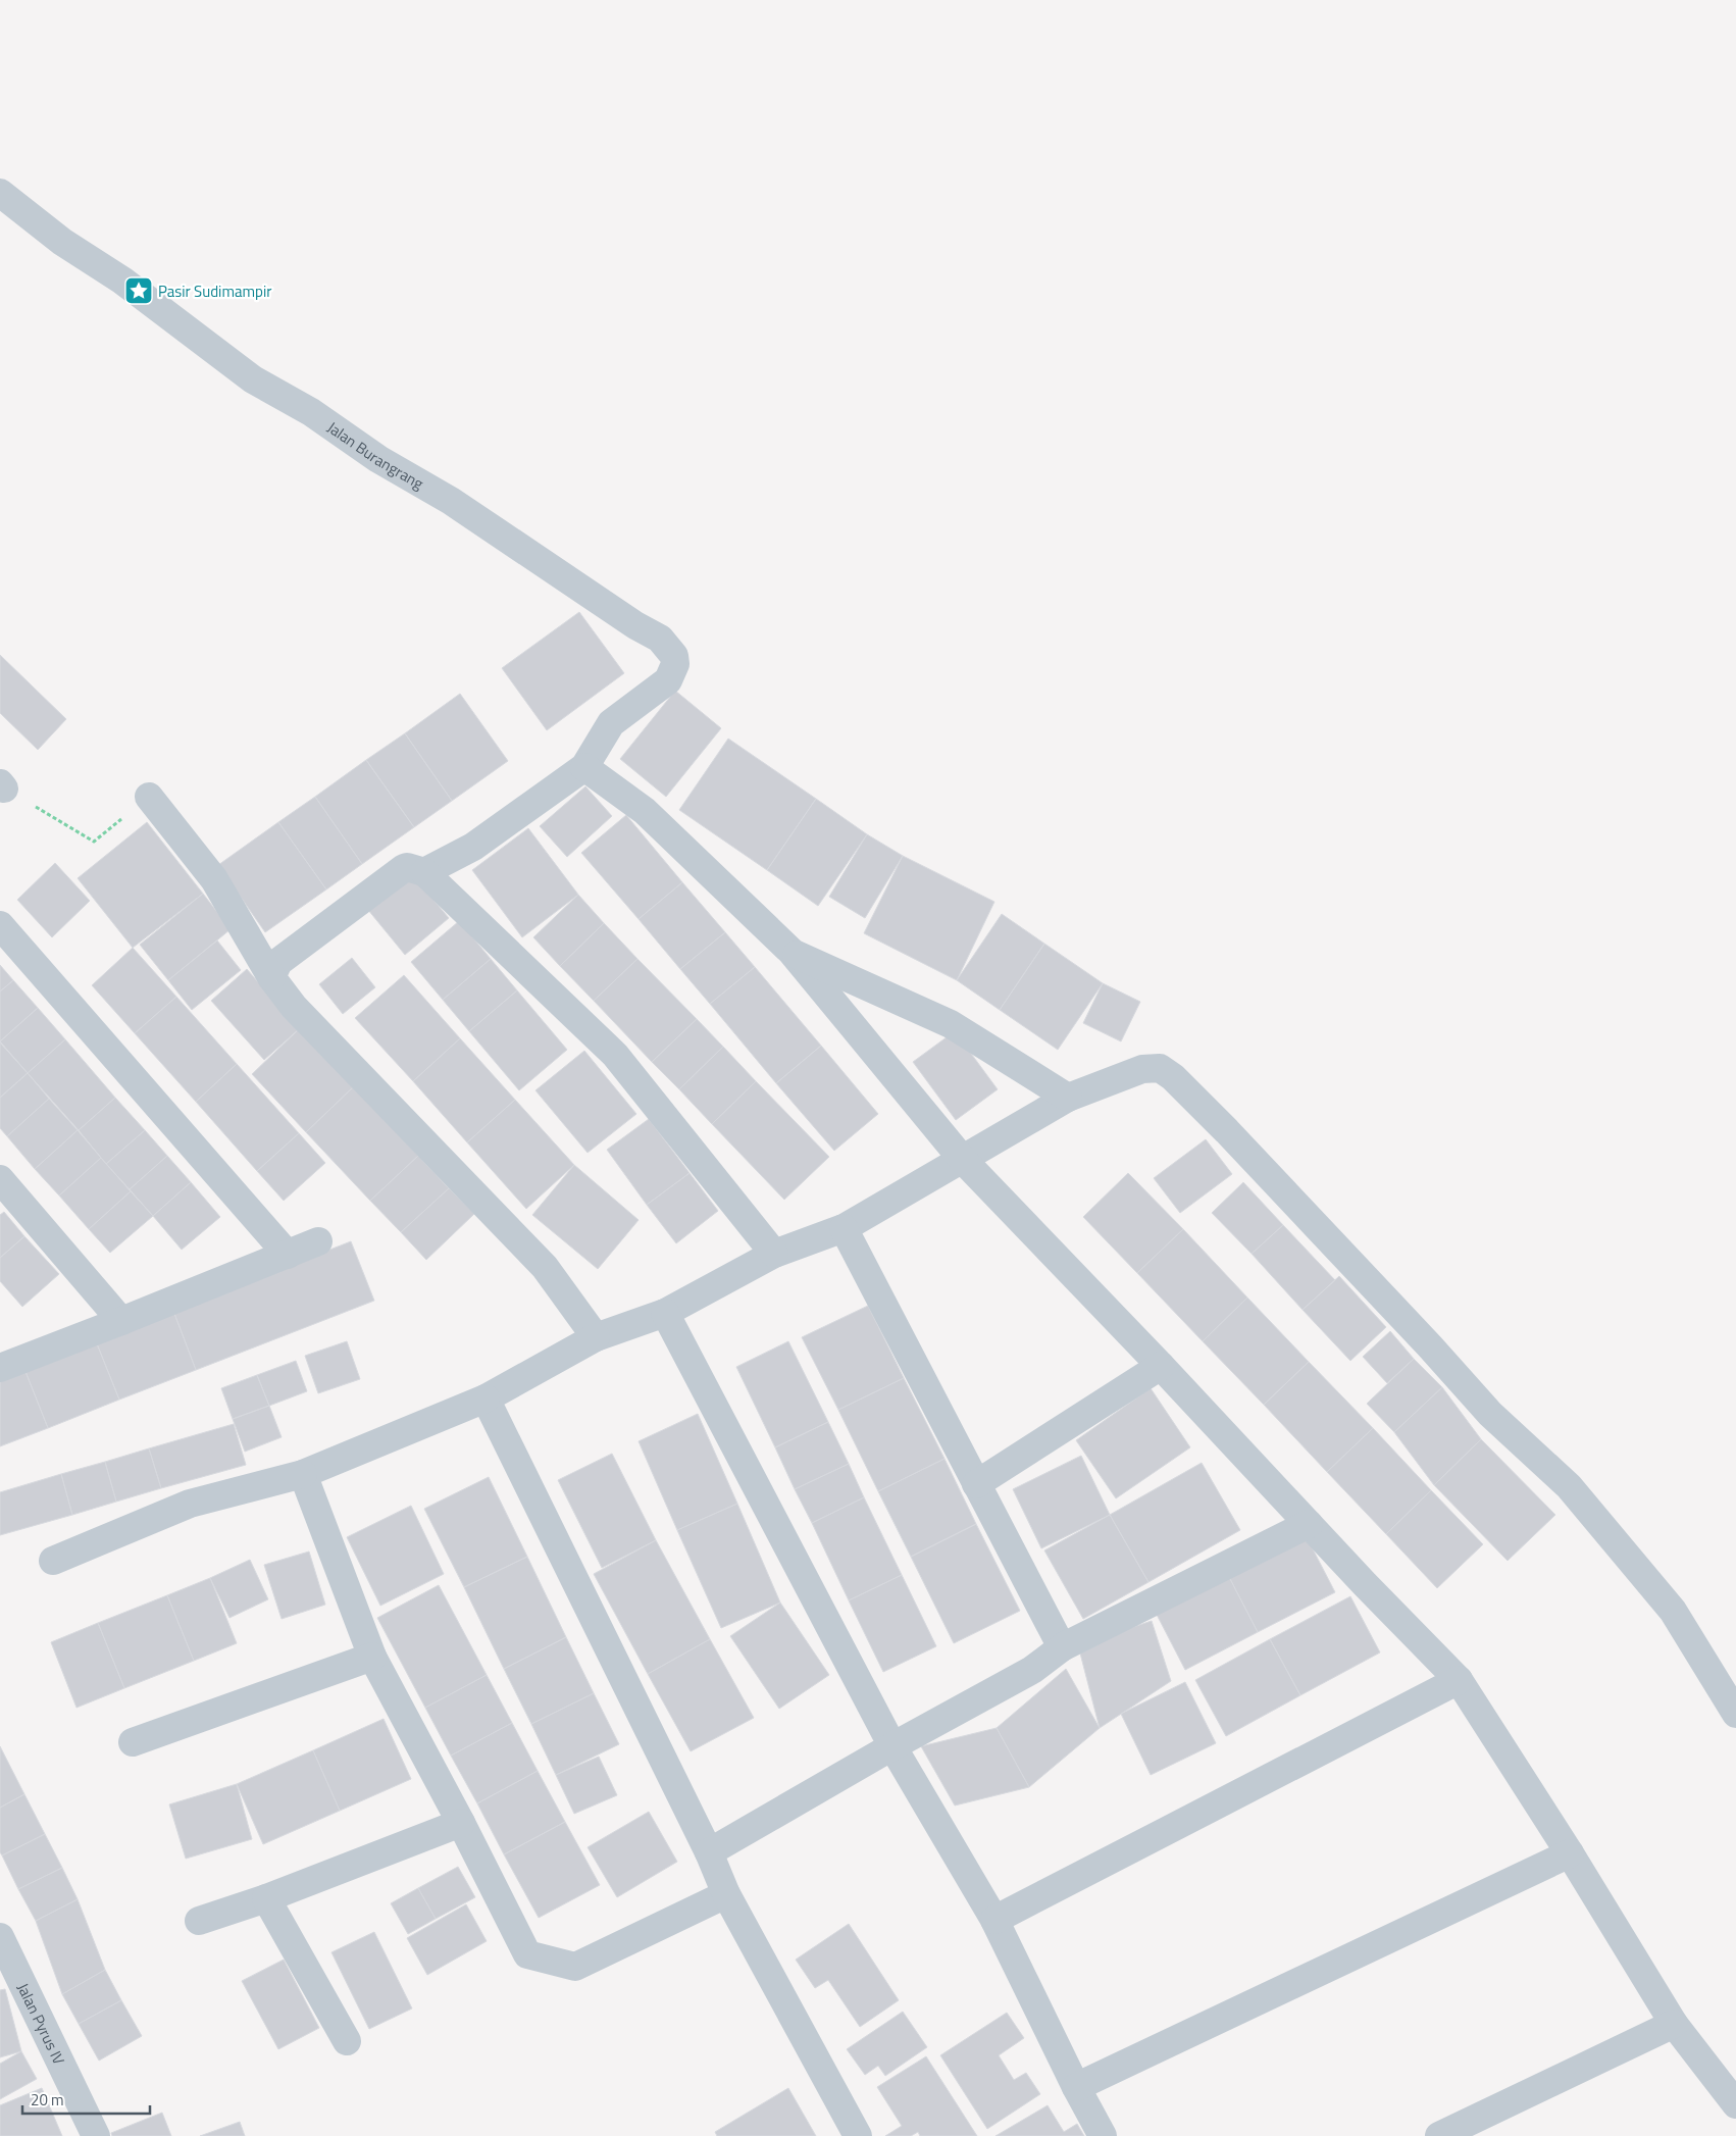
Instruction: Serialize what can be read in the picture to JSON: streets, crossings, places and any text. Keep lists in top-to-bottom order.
{
  "streets": {
    "street": ["Jalan Burangrang", "Jalan Pyrus IV"]
  },
  "places": {
    "place": ["Pasir Sudimampir"]
  },
  "scale_bar": "20 m"
}
